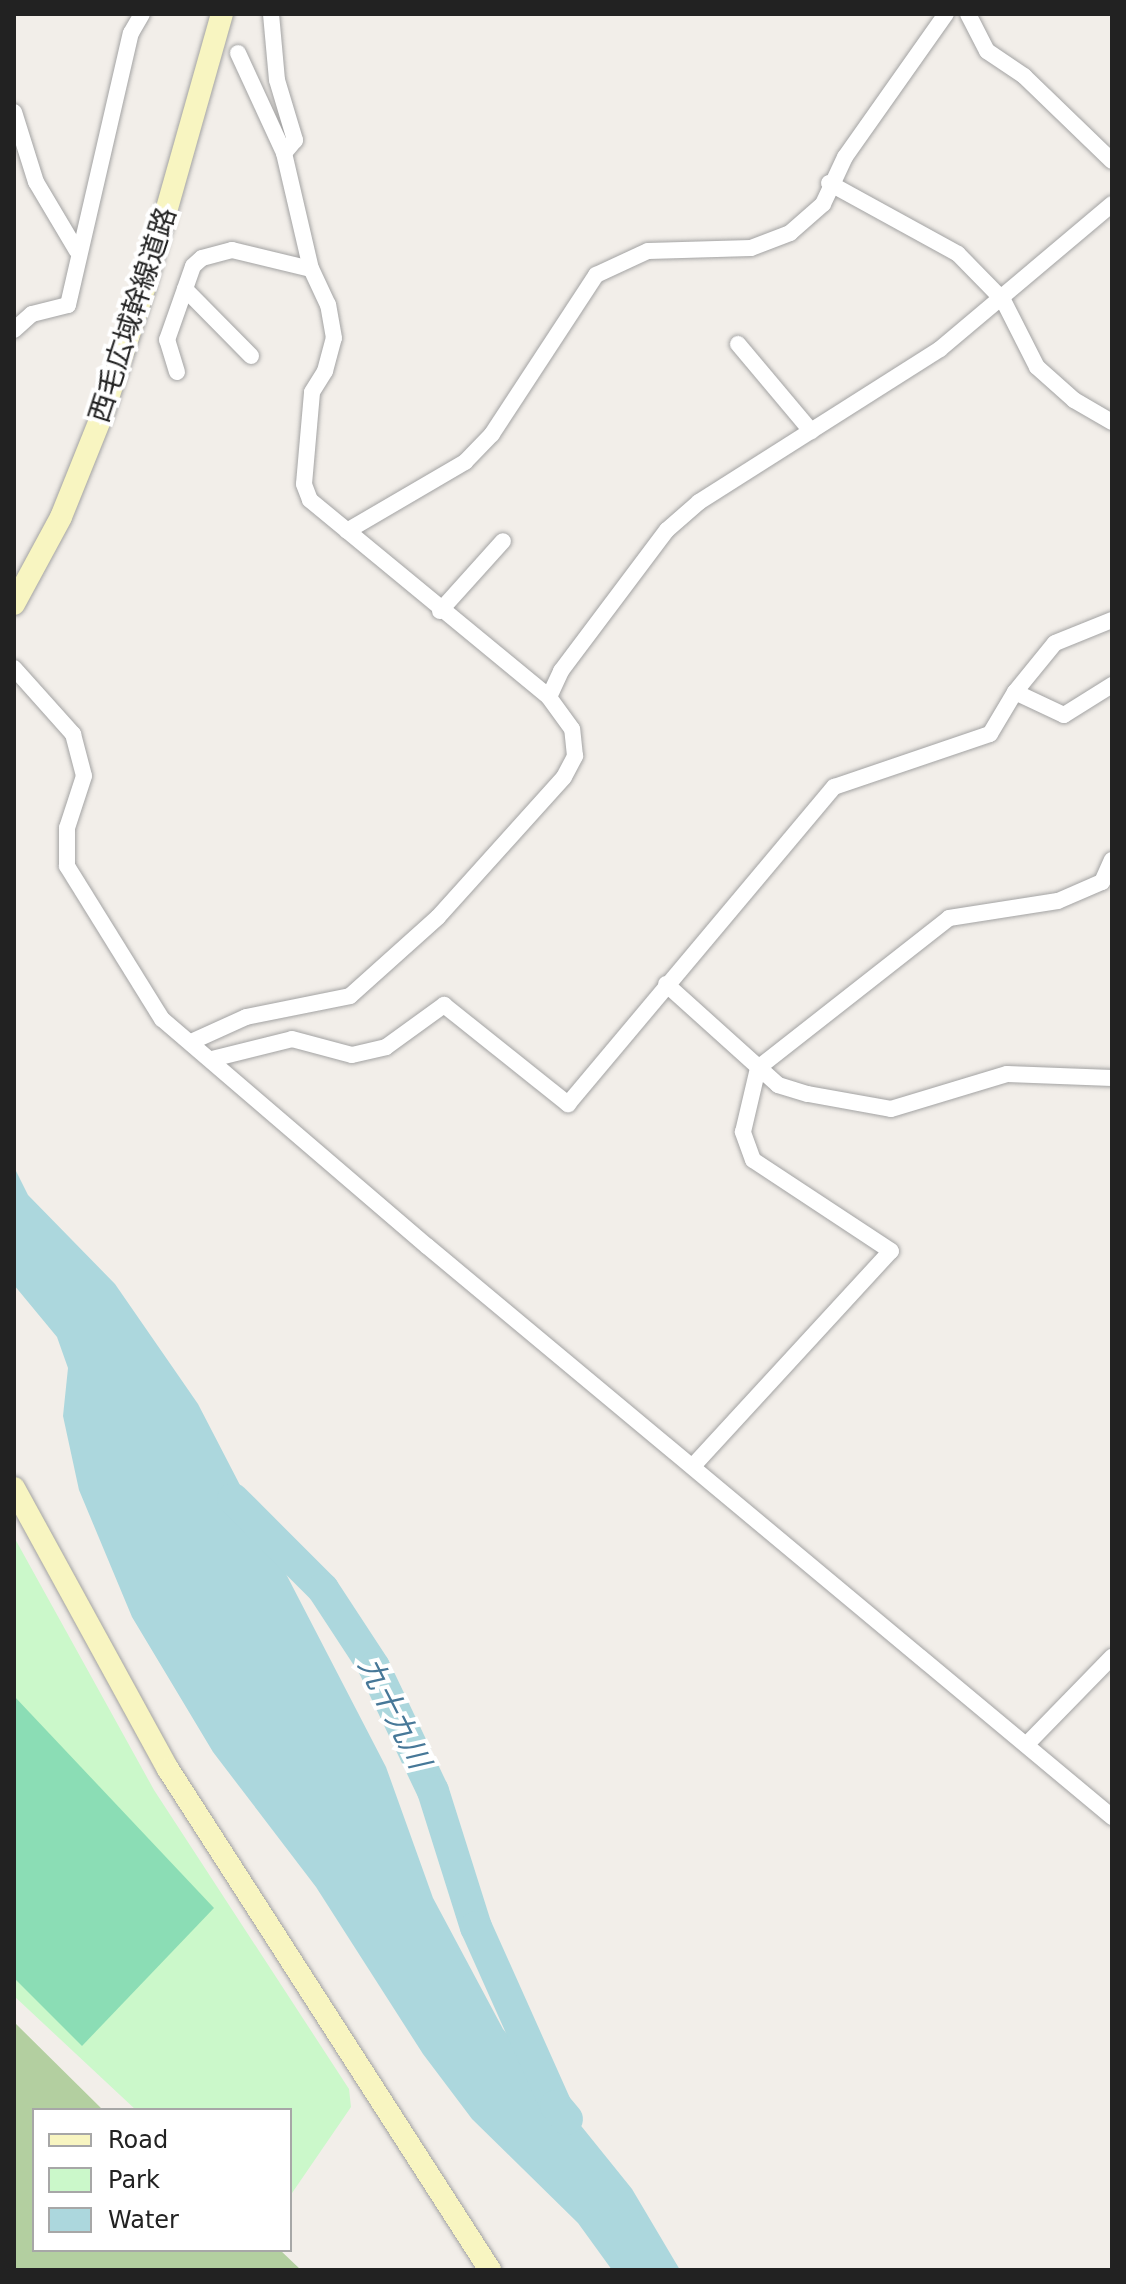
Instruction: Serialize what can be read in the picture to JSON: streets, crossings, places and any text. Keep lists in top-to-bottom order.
{
  "streets": {
    "street": ["西毛広域幹線道路"]
  },
  "water": ["九十九川"],
  "legend": ["Road", "Park", "Water"]
}
